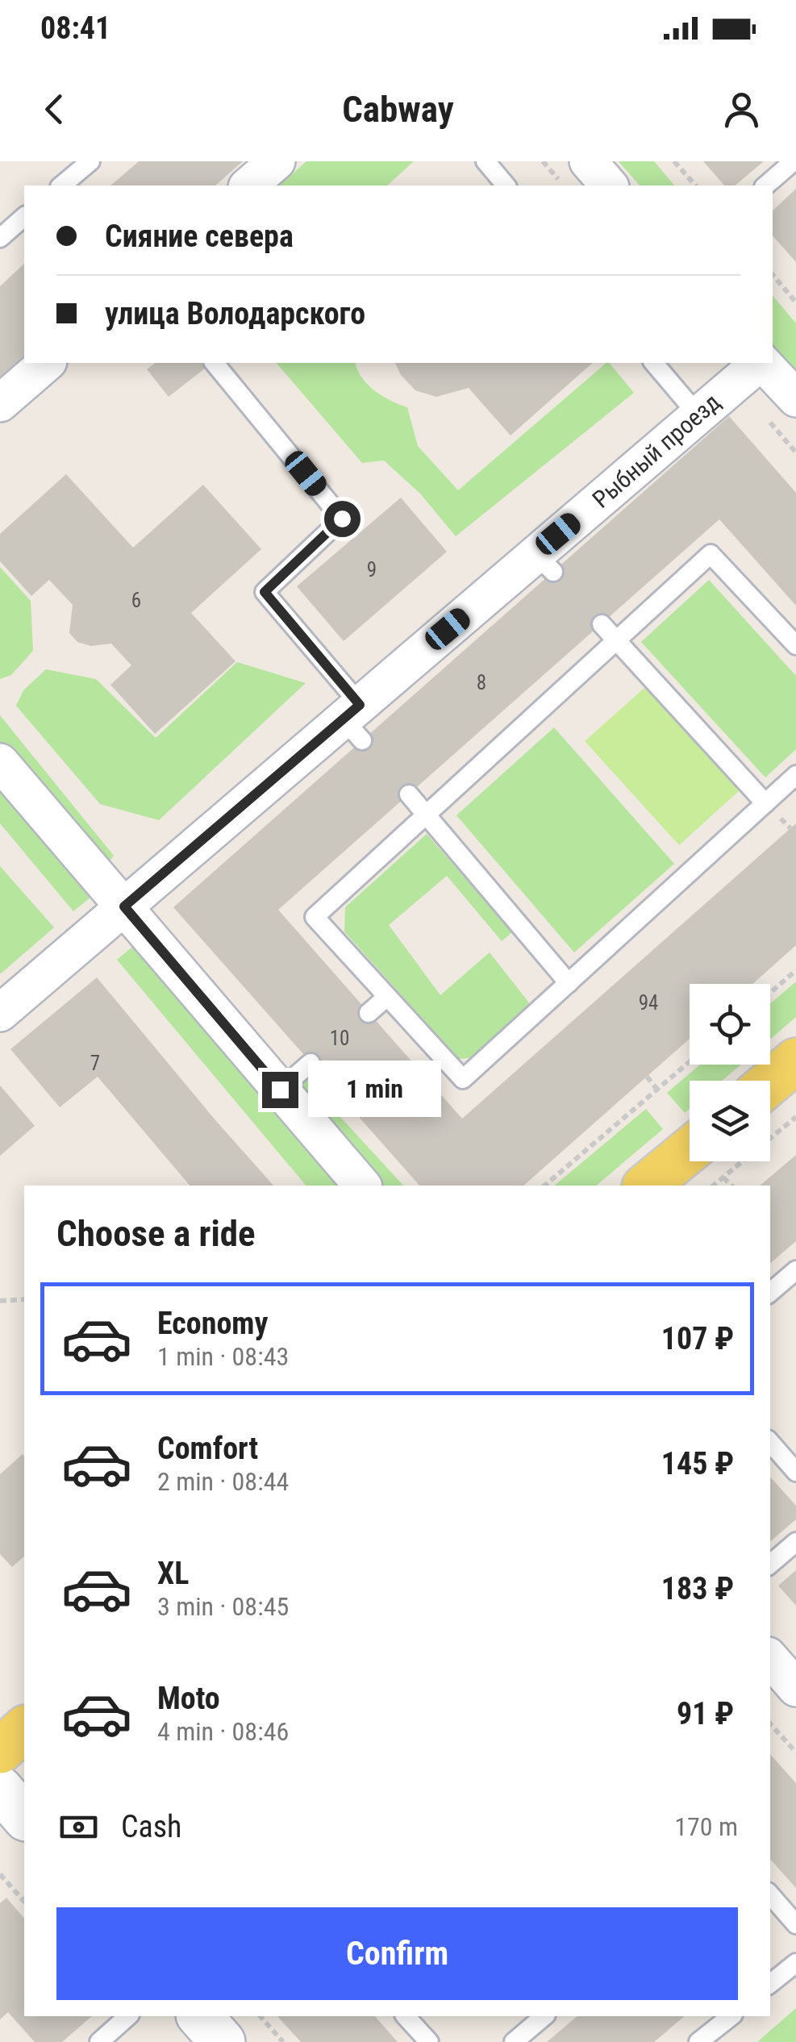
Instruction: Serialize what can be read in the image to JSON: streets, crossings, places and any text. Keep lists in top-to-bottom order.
{
  "streets": {
    "street": ["Рыбный проезд"]
  },
  "house_numbers": [
    "9",
    "6",
    "8",
    "94",
    "10",
    "7"
  ],
  "page": {
    "status": "08:41",
    "header": "Cabway",
    "banner": ["Сияние севера", "улица Володарского"],
    "bubble": "1 min",
    "heading": "Choose a ride",
    "list": [
      {
        "name": "Economy",
        "note": "1 min · 08:43",
        "value": "107 ₽"
      },
      {
        "name": "Comfort",
        "note": "2 min · 08:44",
        "value": "145 ₽"
      },
      {
        "name": "XL",
        "note": "3 min · 08:45",
        "value": "183 ₽"
      },
      {
        "name": "Moto",
        "note": "4 min · 08:46",
        "value": "91 ₽"
      }
    ],
    "pay": ["Cash", "170 m"],
    "buttons": "Confirm"
  }
}
